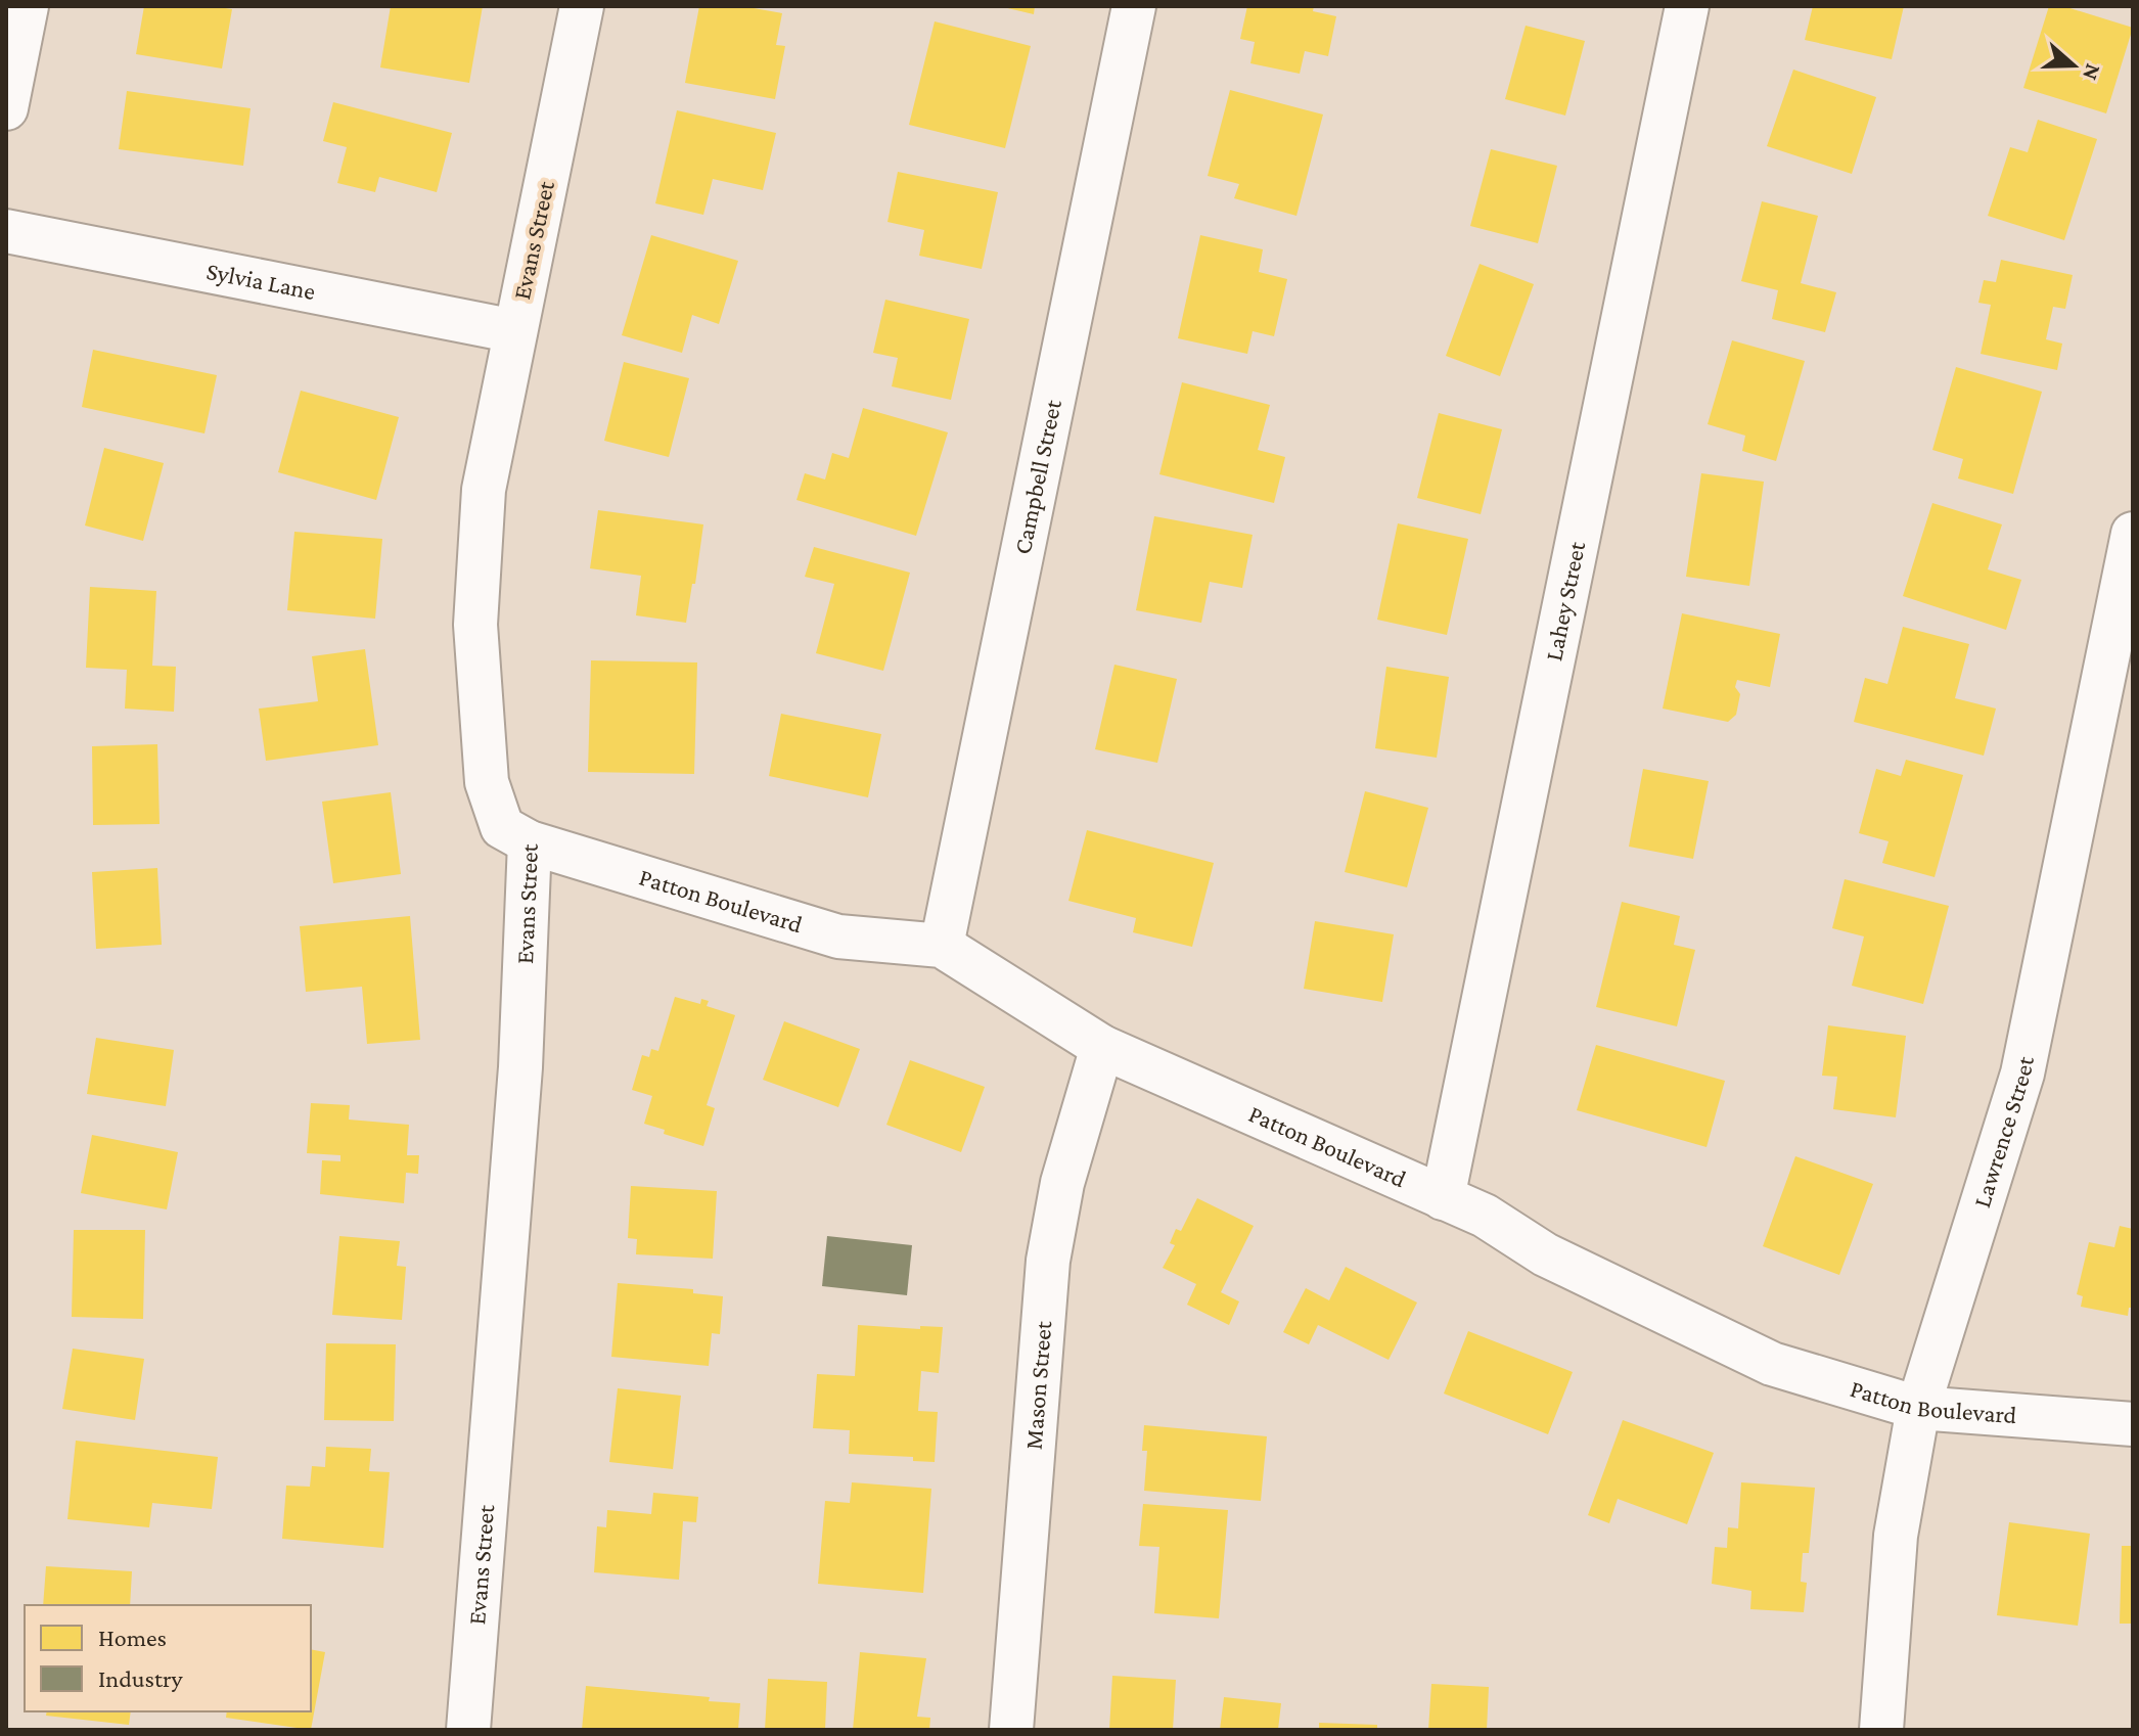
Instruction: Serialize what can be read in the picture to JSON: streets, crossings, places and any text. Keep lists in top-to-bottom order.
{
  "streets": {
    "street": [
      "Evans Street",
      "Sylvia Lane",
      "Campbell Street",
      "Lahey Street",
      "Patton Boulevard",
      "Lawrence Street",
      "Mason Street"
    ]
  },
  "crossings": [
    ["Evans Street", "Sylvia Lane"],
    ["Evans Street", "Patton Boulevard"],
    ["Campbell Street", "Patton Boulevard"],
    ["Lahey Street", "Patton Boulevard"],
    ["Patton Boulevard", "Lawrence Street"],
    ["Patton Boulevard", "Mason Street"]
  ],
  "legend": ["Homes", "Industry"],
  "north": "right"
}
